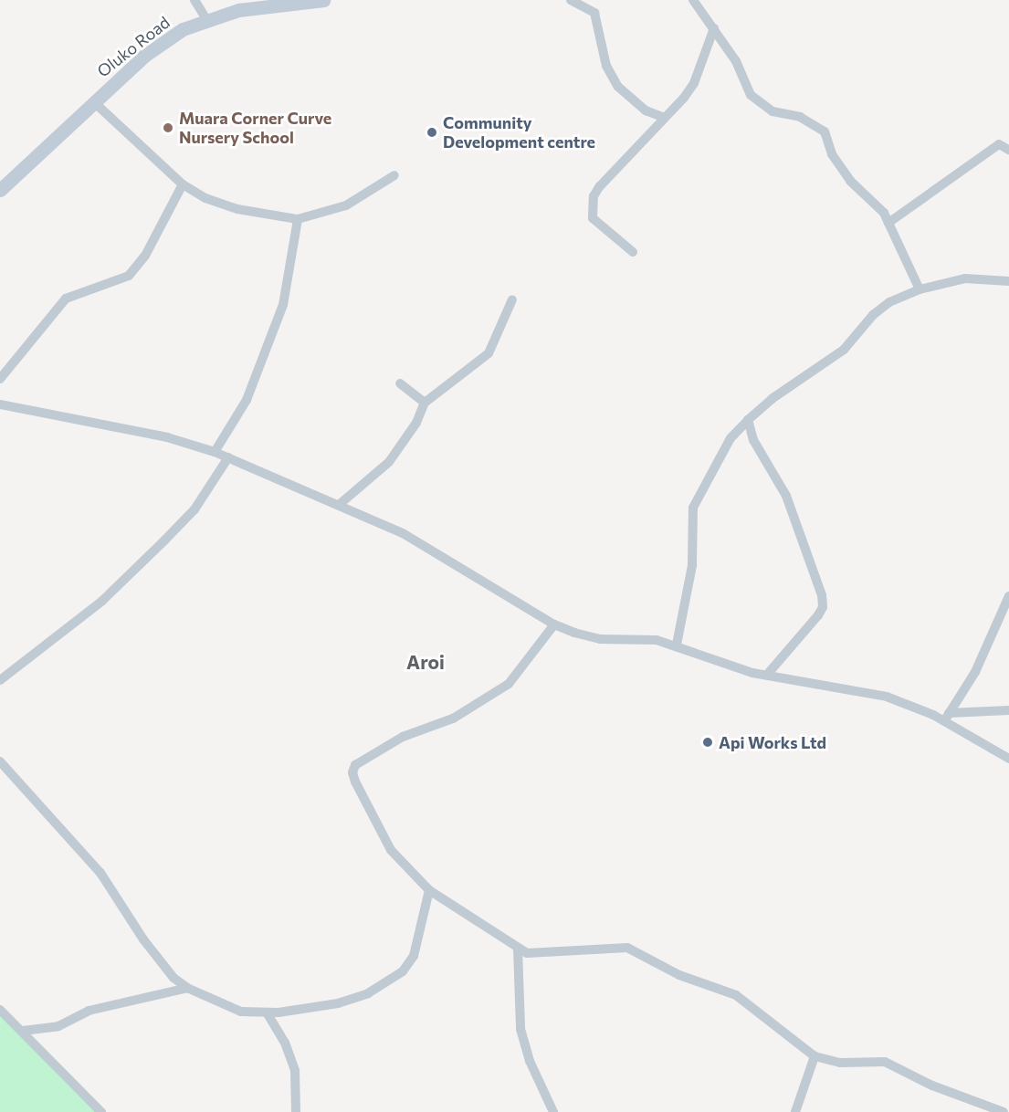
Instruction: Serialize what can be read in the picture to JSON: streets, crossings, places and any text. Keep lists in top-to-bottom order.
{
  "streets": {
    "main road": ["Oluko Road"]
  },
  "districts": ["Aroi"],
  "places": ["Muara Corner Curve Nursery School", "Community Development centre", "Api Works Ltd"]
}
